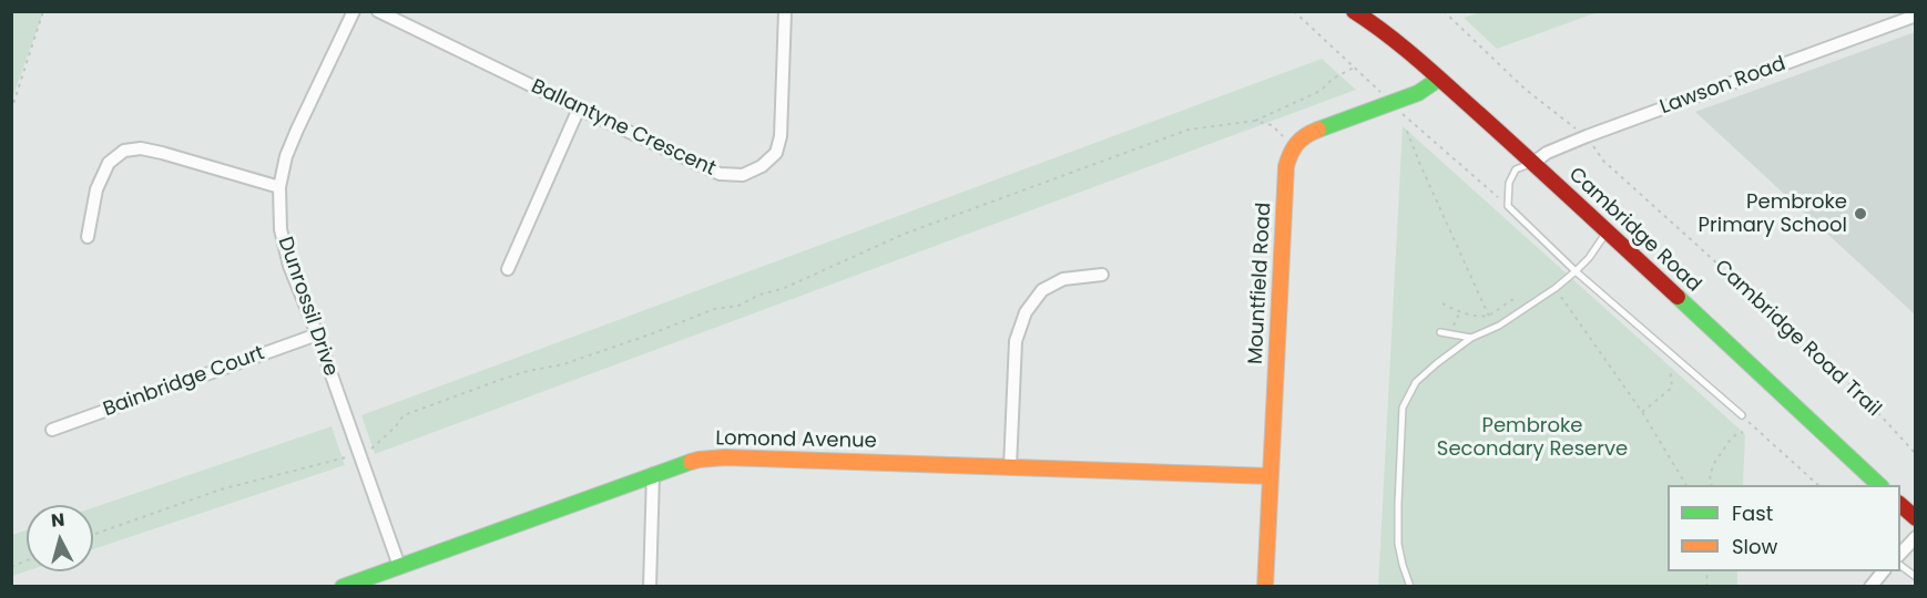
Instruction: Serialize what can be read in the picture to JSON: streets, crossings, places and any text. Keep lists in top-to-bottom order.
{
  "streets": {
    "street": [
      "Lawson Road",
      "Ballantyne Crescent",
      "Cambridge Road",
      "Mountfield Road",
      "Dunrossil Drive",
      "Bainbridge Court",
      "Lomond Avenue"
    ],
    "path": ["Cambridge Road Trail"]
  },
  "crossings": [
    ["Lawson Road", "Cambridge Road"],
    ["Lawson Road", "Cambridge Road Trail"],
    ["Cambridge Road", "Mountfield Road"],
    ["Mountfield Road", "Lomond Avenue"],
    ["Dunrossil Drive", "Bainbridge Court"],
    ["Dunrossil Drive", "Lomond Avenue"]
  ],
  "parks": ["Pembroke Secondary Reserve"],
  "places": ["Pembroke Primary School"],
  "legend": ["Fast", "Slow"],
  "north": "top"
}
